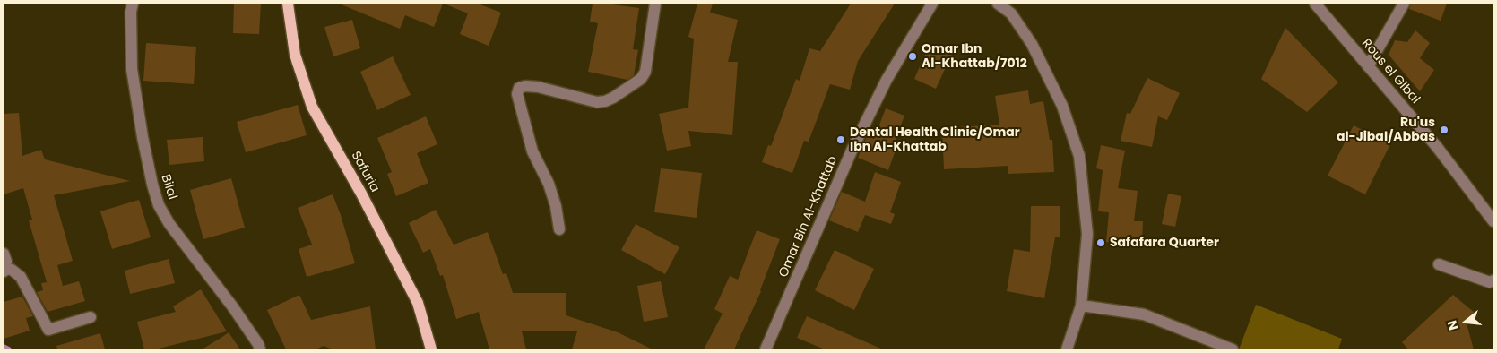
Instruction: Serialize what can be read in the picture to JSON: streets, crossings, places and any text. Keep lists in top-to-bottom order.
{
  "streets": {
    "main road": ["Safuria"],
    "street": ["Rous el Gibal", "Bilal", "Omar Bin Al-Khattab"]
  },
  "places": [
    "Omar Ibn Al-Khattab/7012",
    "Ru'us al-Jibal/Abbas",
    "Dental Health Clinic/Omar Ibn Al-Khattab",
    "Safafara Quarter"
  ],
  "north": "left"
}
